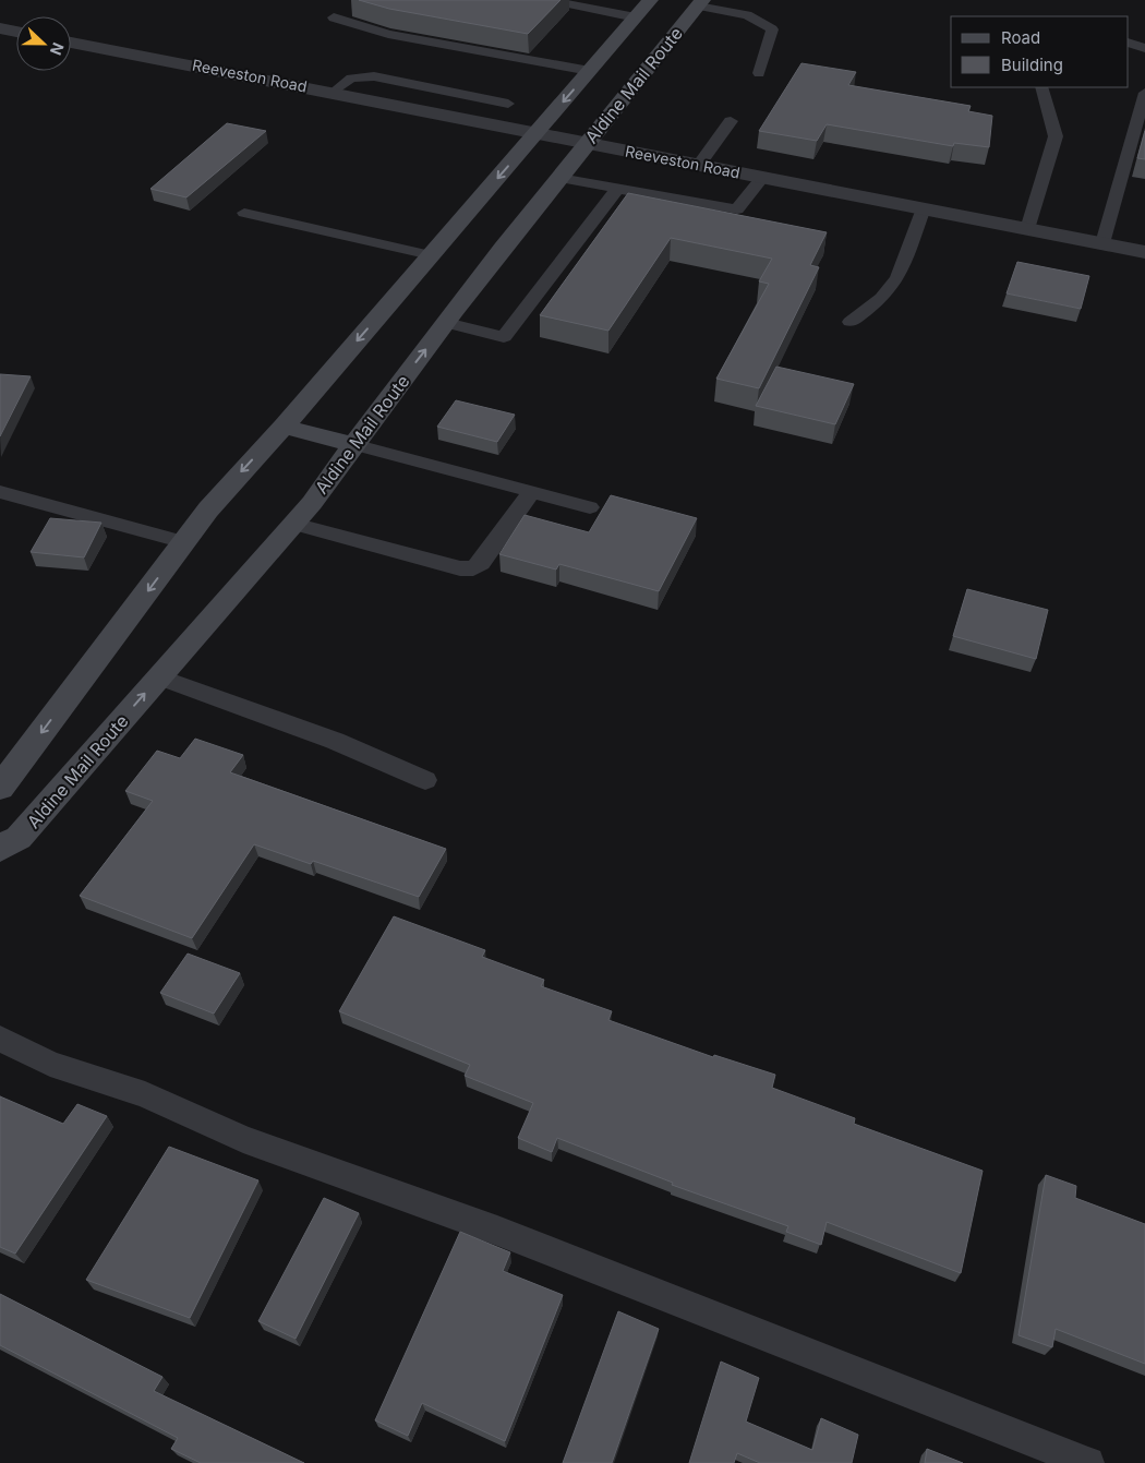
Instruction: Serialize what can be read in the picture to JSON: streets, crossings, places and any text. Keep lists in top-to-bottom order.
{
  "streets": {
    "main road": ["Aldine Mail Route"],
    "street": ["Reeveston Road"]
  },
  "crossings": [
    ["Reeveston Road", "Aldine Mail Route"]
  ],
  "legend": ["Road", "Building"],
  "north": "right"
}
